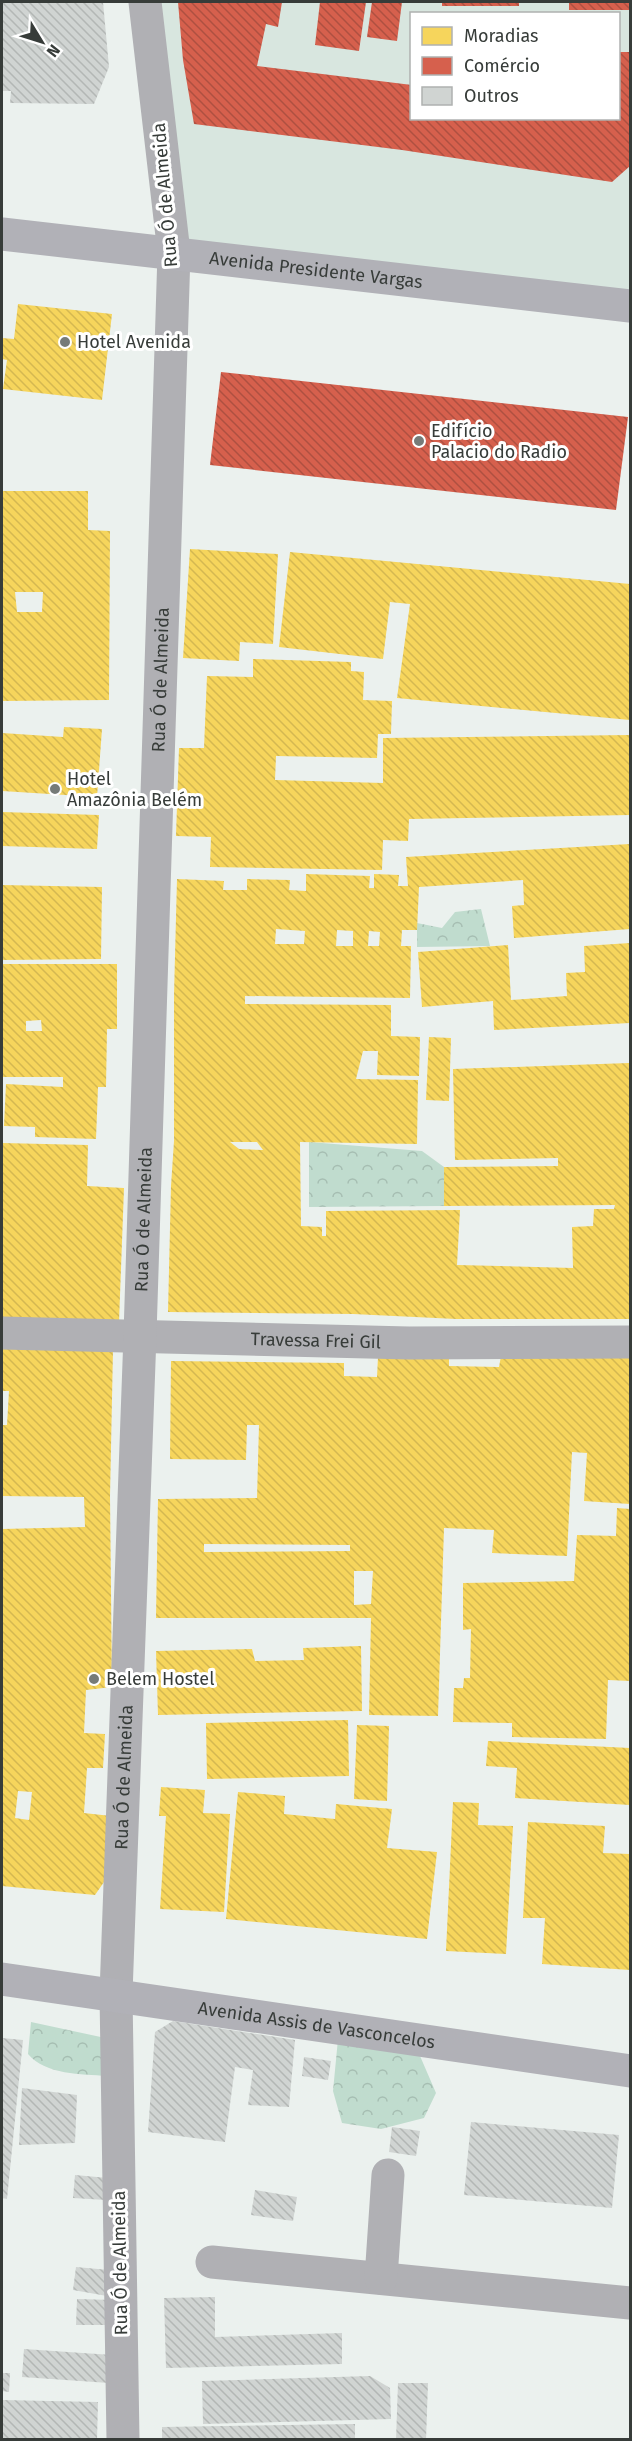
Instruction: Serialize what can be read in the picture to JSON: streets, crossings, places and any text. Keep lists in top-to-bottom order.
{
  "streets": {
    "main road": ["Avenida Presidente Vargas", "Avenida Assis de Vasconcelos"],
    "street": ["Rua Ó de Almeida", "Travessa Frei Gil"]
  },
  "crossings": [
    ["Rua Ó de Almeida", "Avenida Presidente Vargas"],
    ["Rua Ó de Almeida", "Travessa Frei Gil"],
    ["Rua Ó de Almeida", "Avenida Assis de Vasconcelos"]
  ],
  "places": [
    "Hotel Avenida",
    "Edifício Palacio do Radio",
    "Hotel Amazônia Belém",
    "Belem Hostel"
  ],
  "legend": ["Moradias", "Comércio", "Outros"],
  "north": "bottom right"
}
